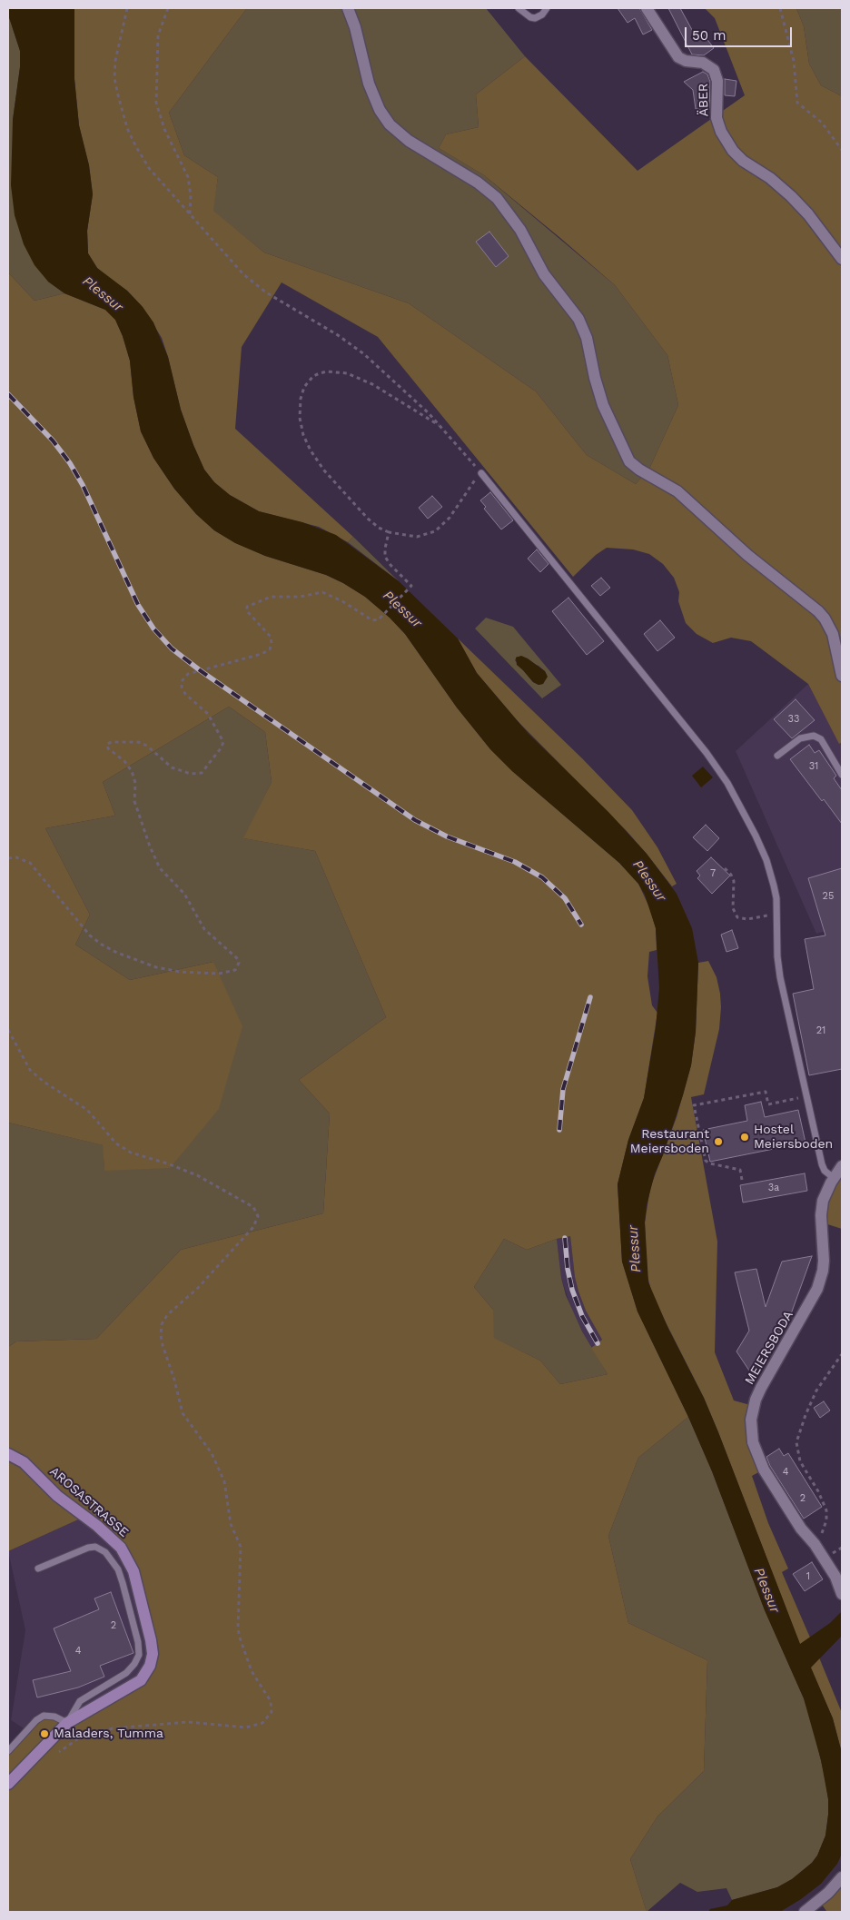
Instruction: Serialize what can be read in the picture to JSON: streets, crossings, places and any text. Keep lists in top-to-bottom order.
{
  "streets": {
    "main road": ["AROSASTRASSE"],
    "street": ["ÄBER", "MEIERSBODA"]
  },
  "water": ["Plessur"],
  "places": ["Hostel Meiersboden", "Restaurant Meiersboden", "Maladers, Tumma"],
  "house_numbers": [
    "33",
    "31",
    "7",
    "25",
    "21",
    "3a",
    "4",
    "2",
    "1",
    "2",
    "4"
  ],
  "scale_bar": "50 m"
}
